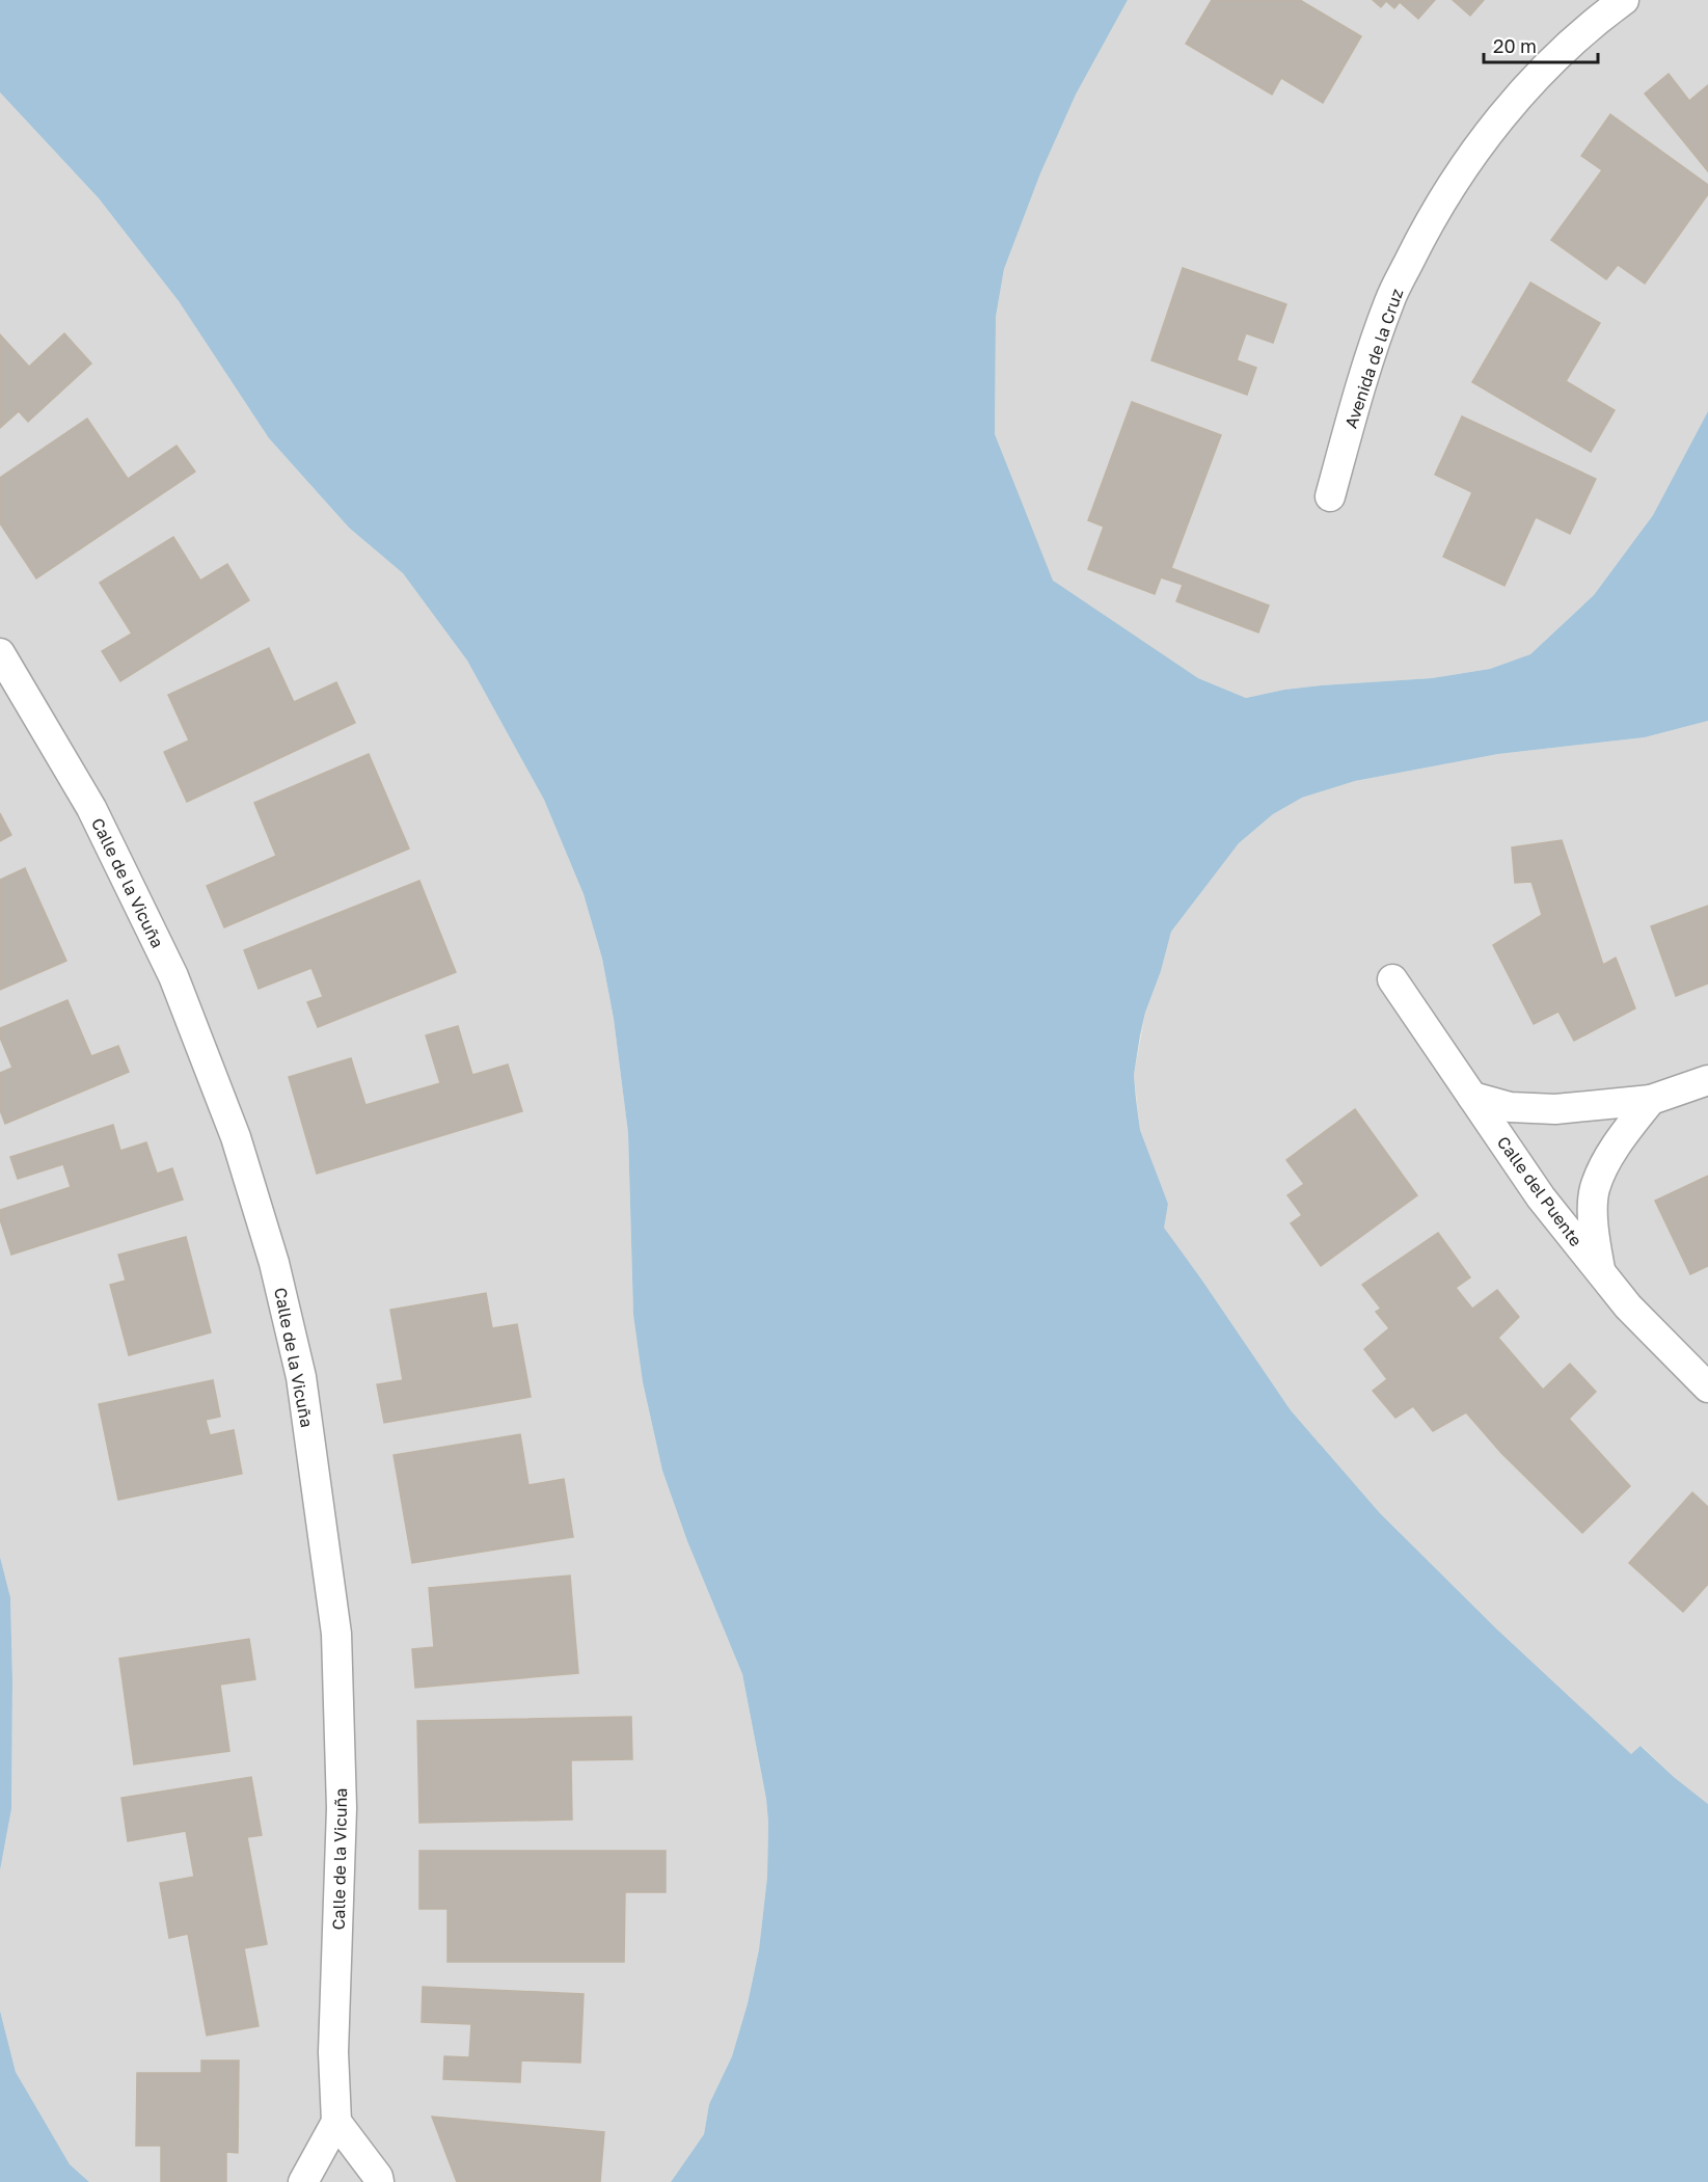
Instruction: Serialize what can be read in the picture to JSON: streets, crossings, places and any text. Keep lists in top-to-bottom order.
{
  "streets": {
    "street": ["Avenida de la Cruz", "Calle de la Vicuña", "Calle del Puente"]
  },
  "scale_bar": "20 m"
}
